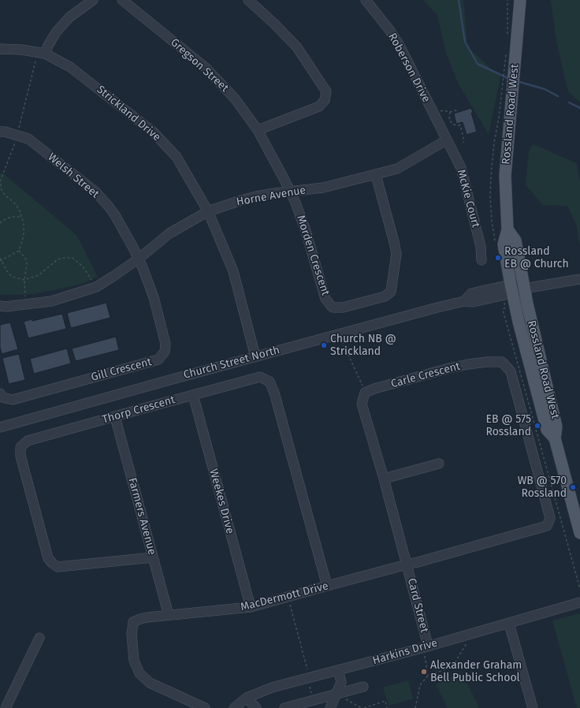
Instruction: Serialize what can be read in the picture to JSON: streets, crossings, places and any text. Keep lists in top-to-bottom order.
{
  "streets": {
    "main road": ["Rossland Road West"],
    "street": [
      "Gregson Street",
      "Roberson Drive",
      "Strickland Drive",
      "Welsh Street",
      "Horne Avenue",
      "McKie Court",
      "Morden Crescent",
      "Church Street North",
      "Gill Crescent",
      "Carle Crescent",
      "Thorp Crescent",
      "Weekes Drive",
      "Farmers Avenue",
      "MacDermott Drive",
      "Card Street",
      "Harkins Drive"
    ]
  },
  "crossings": [
    ["Gregson Street", "Horne Avenue"],
    ["Gregson Street", "Morden Crescent"],
    ["Roberson Drive", "Horne Avenue"],
    ["Roberson Drive", "McKie Court"],
    ["Strickland Drive", "Horne Avenue"],
    ["Strickland Drive", "Church Street North"],
    ["Rossland Road West", "Church Street North"],
    ["Welsh Street", "Horne Avenue"],
    ["Welsh Street", "Gill Crescent"],
    ["Horne Avenue", "McKie Court"],
    ["Horne Avenue", "Morden Crescent"],
    ["Horne Avenue", "Gill Crescent"],
    ["Carle Crescent", "MacDermott Drive"],
    ["Thorp Crescent", "Weekes Drive"],
    ["Thorp Crescent", "Farmers Avenue"],
    ["Thorp Crescent", "MacDermott Drive"],
    ["Weekes Drive", "MacDermott Drive"],
    ["Farmers Avenue", "MacDermott Drive"],
    ["MacDermott Drive", "Card Street"],
    ["Card Street", "Harkins Drive"]
  ],
  "places": [
    "Rossland EB @ Church",
    "Church NB @ Strickland",
    "EB @ 575 Rossland",
    "WB @ 570 Rossland",
    "Alexander Graham Bell Public School"
  ]
}
